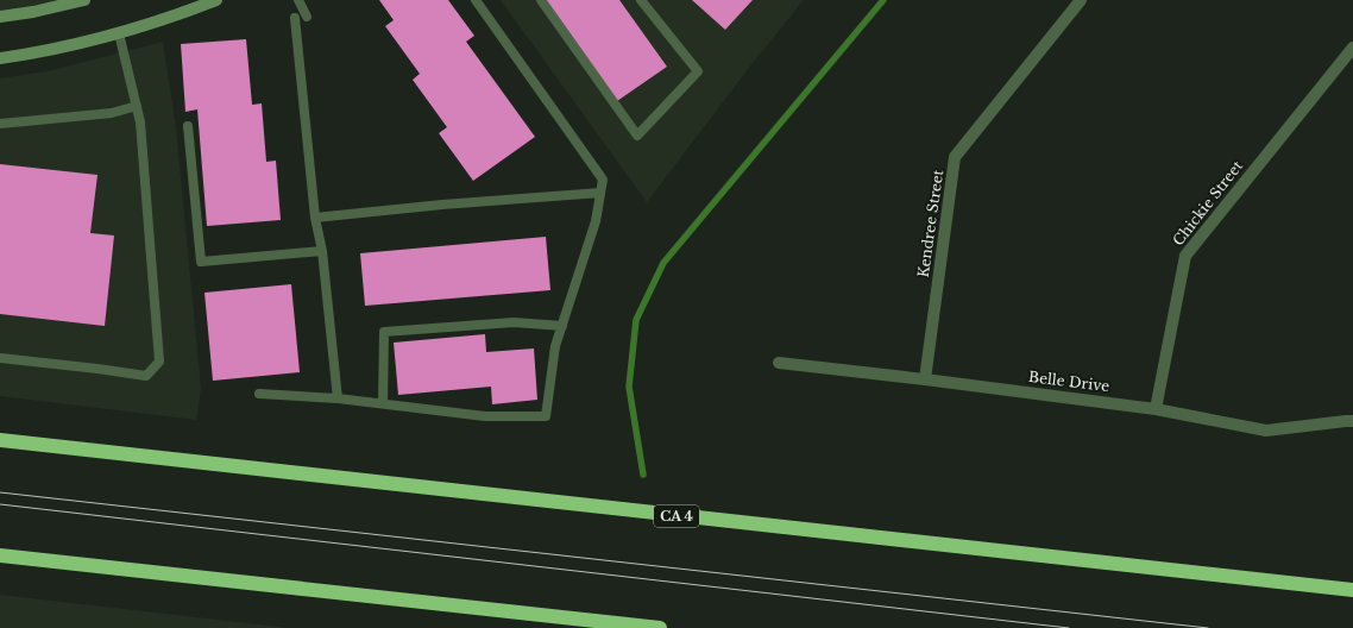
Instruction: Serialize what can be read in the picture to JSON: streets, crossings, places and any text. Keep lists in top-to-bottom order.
{
  "streets": {
    "highway": ["CA 4"],
    "street": ["Chickie Street", "Kendree Street", "Belle Drive"]
  },
  "crossings": [
    ["Chickie Street", "Belle Drive"],
    ["Kendree Street", "Belle Drive"]
  ]
}
